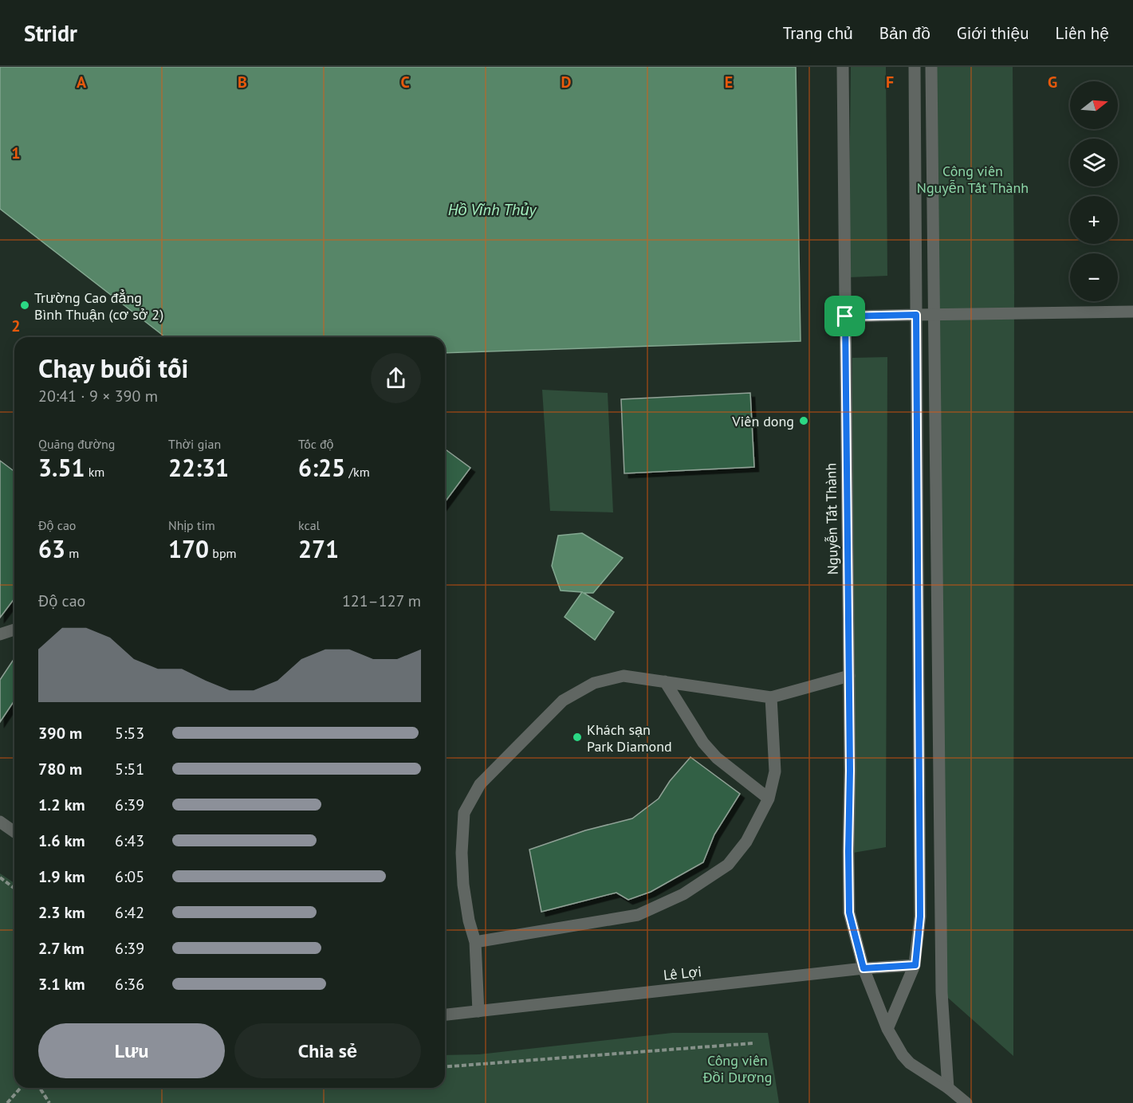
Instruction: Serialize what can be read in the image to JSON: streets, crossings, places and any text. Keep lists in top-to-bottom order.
{
  "streets": {
    "street": ["Nguyễn Tất Thành", "Lê Lợi"]
  },
  "crossings": [
    ["Nguyễn Tất Thành", "Lê Lợi"]
  ],
  "water": ["Hồ Vĩnh Thủy"],
  "parks": ["Công viên Nguyễn Tất Thành", "Công viên Đồi Dương"],
  "places": ["Trường Cao đẳng Bình Thuận (cơ sở 2)", "Viên dong", "Khách sạn Park Diamond"],
  "north": "right",
  "page": {
    "header": "Stridr",
    "nav": [
      "Trang chủ",
      "Bản đồ",
      "Giới thiệu",
      "Liên hệ"
    ],
    "map_buttons": ["+", "−"],
    "heading": ["Chạy buổi tối", "20:41 · 9 × 390 m"],
    "stats": [
      ["Quãng đường", "3.51 km"],
      ["Thời gian", "22:31"],
      ["Tốc độ", "6:25 /km"],
      ["Độ cao", "63 m"],
      ["Nhịp tim", "170 bpm"],
      ["kcal", "271"]
    ],
    "chart": ["Độ cao", "121–127 m"],
    "list": [
      {
        "name": "390 m",
        "note": "5:53"
      },
      {
        "name": "780 m",
        "note": "5:51"
      },
      {
        "name": "1.2 km",
        "note": "6:39"
      },
      {
        "name": "1.6 km",
        "note": "6:43"
      },
      {
        "name": "1.9 km",
        "note": "6:05"
      },
      {
        "name": "2.3 km",
        "note": "6:42"
      },
      {
        "name": "2.7 km",
        "note": "6:39"
      },
      {
        "name": "3.1 km",
        "note": "6:36"
      }
    ],
    "buttons": ["Lưu", "Chia sẻ"]
  },
  "grid": {
    "columns": [
      "A",
      "B",
      "C",
      "D",
      "E",
      "F",
      "G"
    ],
    "rows": ["1", "2"]
  }
}
